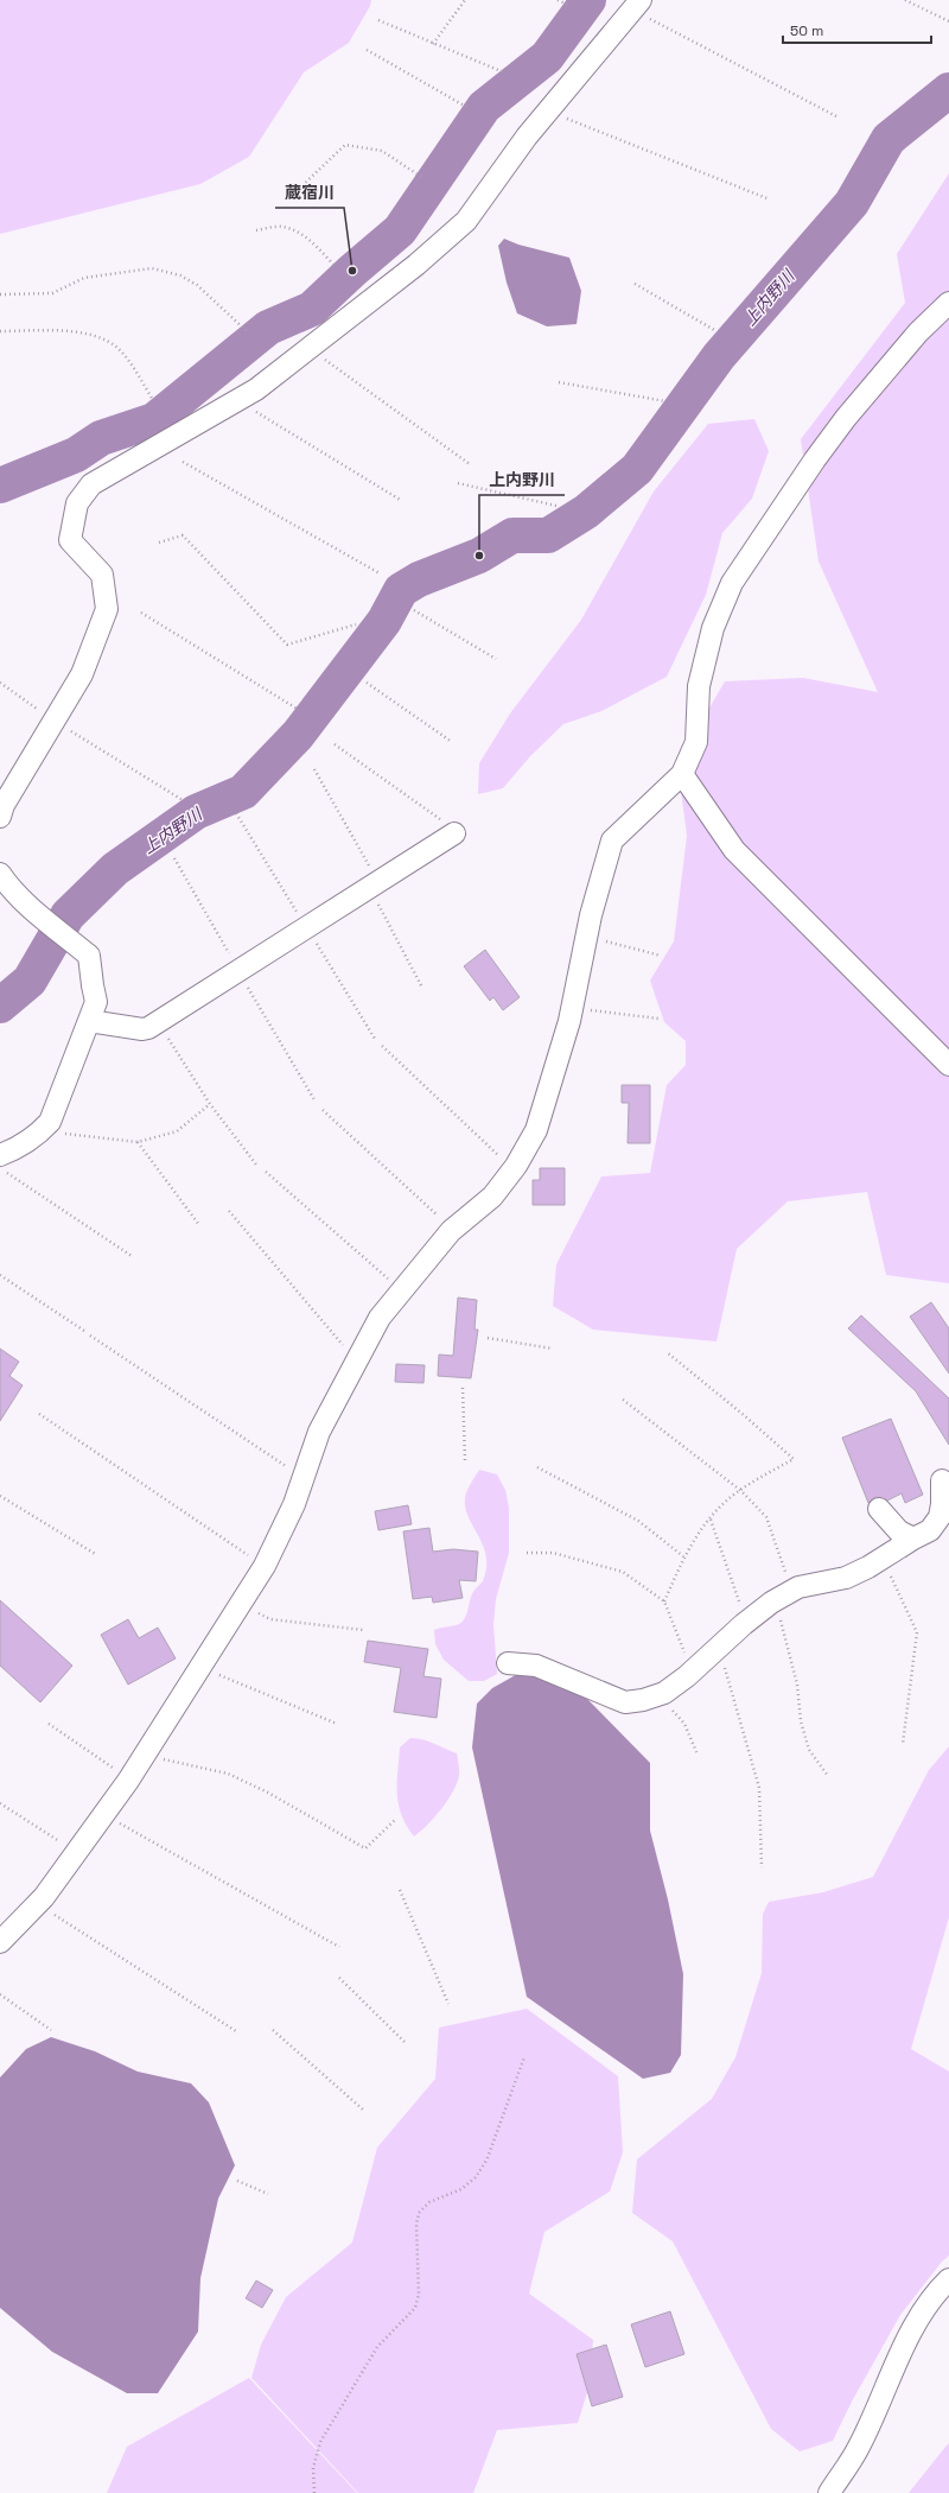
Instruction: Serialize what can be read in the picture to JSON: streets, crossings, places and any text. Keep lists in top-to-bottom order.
{
  "water": ["上内野川"],
  "places": ["蔵宿川", "上内野川"],
  "scale_bar": "50 m"
}
